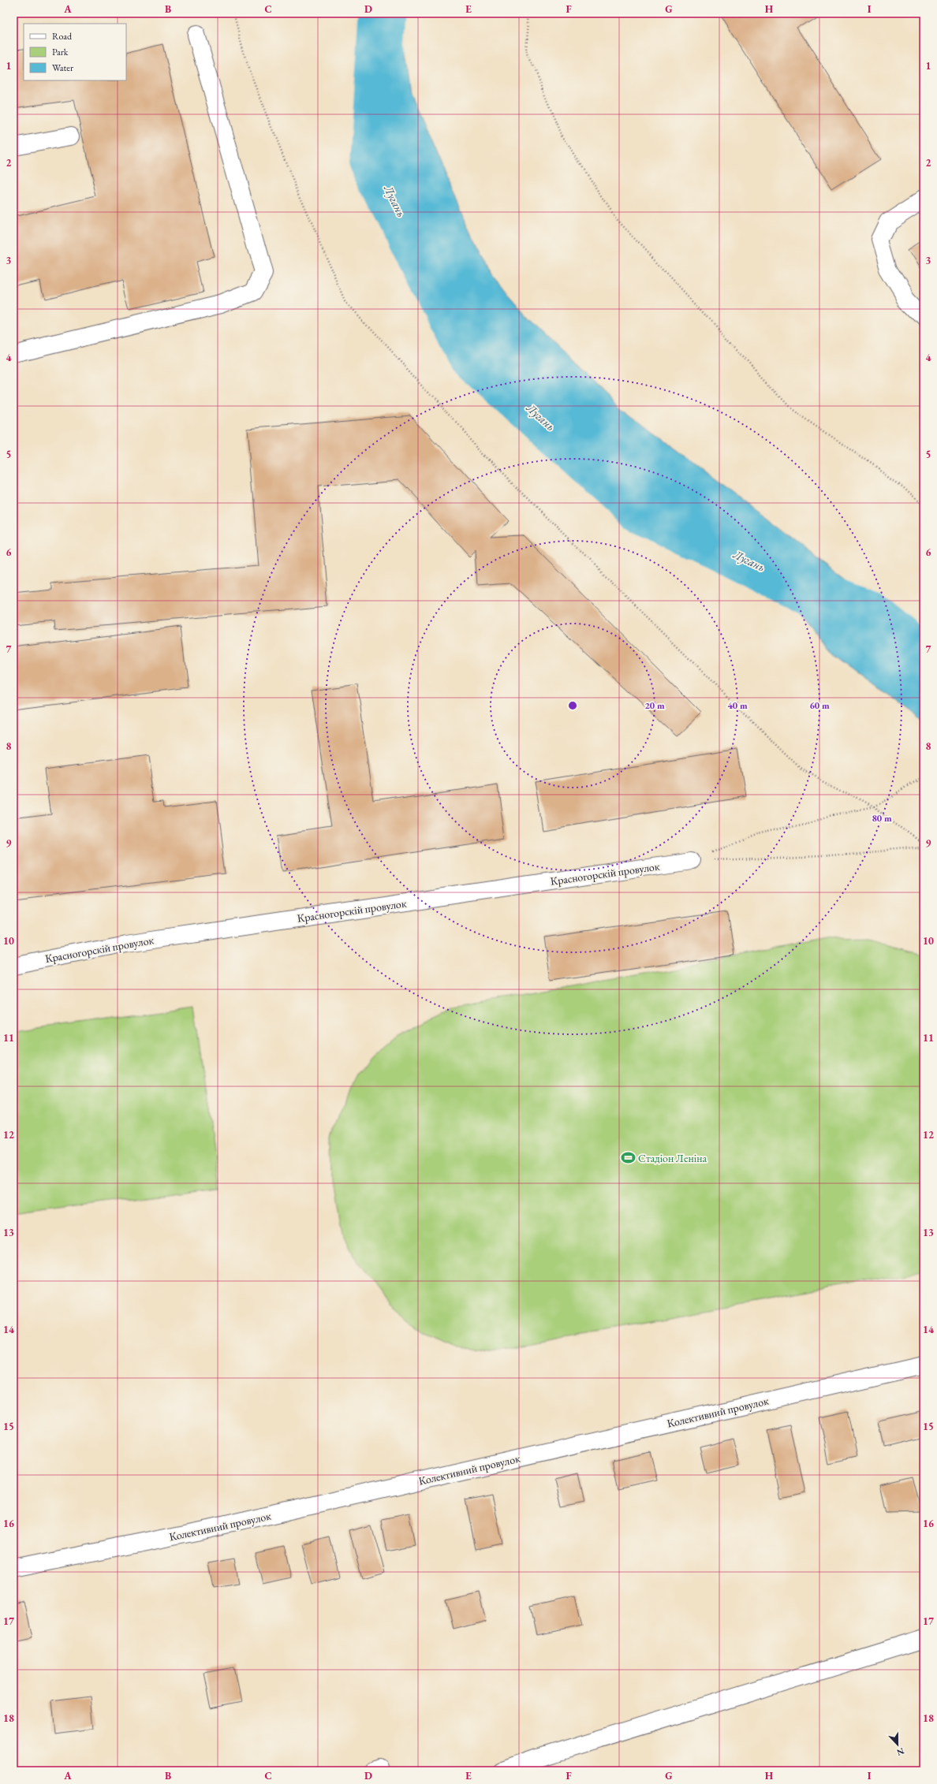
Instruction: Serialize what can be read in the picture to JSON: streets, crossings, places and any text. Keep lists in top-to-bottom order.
{
  "streets": {
    "street": ["Красногорскій провулок", "Колективний провулок"]
  },
  "water": ["Лугань"],
  "places": {
    "sports": ["Стадіон Леніна"]
  },
  "legend": ["Road", "Park", "Water"],
  "north": "bottom",
  "grid": {
    "columns": [
      "A",
      "B",
      "C",
      "D",
      "E",
      "F",
      "G",
      "H",
      "I"
    ],
    "rows": [
      "1",
      "2",
      "3",
      "4",
      "5",
      "6",
      "7",
      "8",
      "9",
      "10",
      "11",
      "12",
      "13",
      "14",
      "15",
      "16",
      "17",
      "18"
    ]
  },
  "rings": [
    "20 m",
    "40 m",
    "60 m",
    "80 m"
  ]
}
